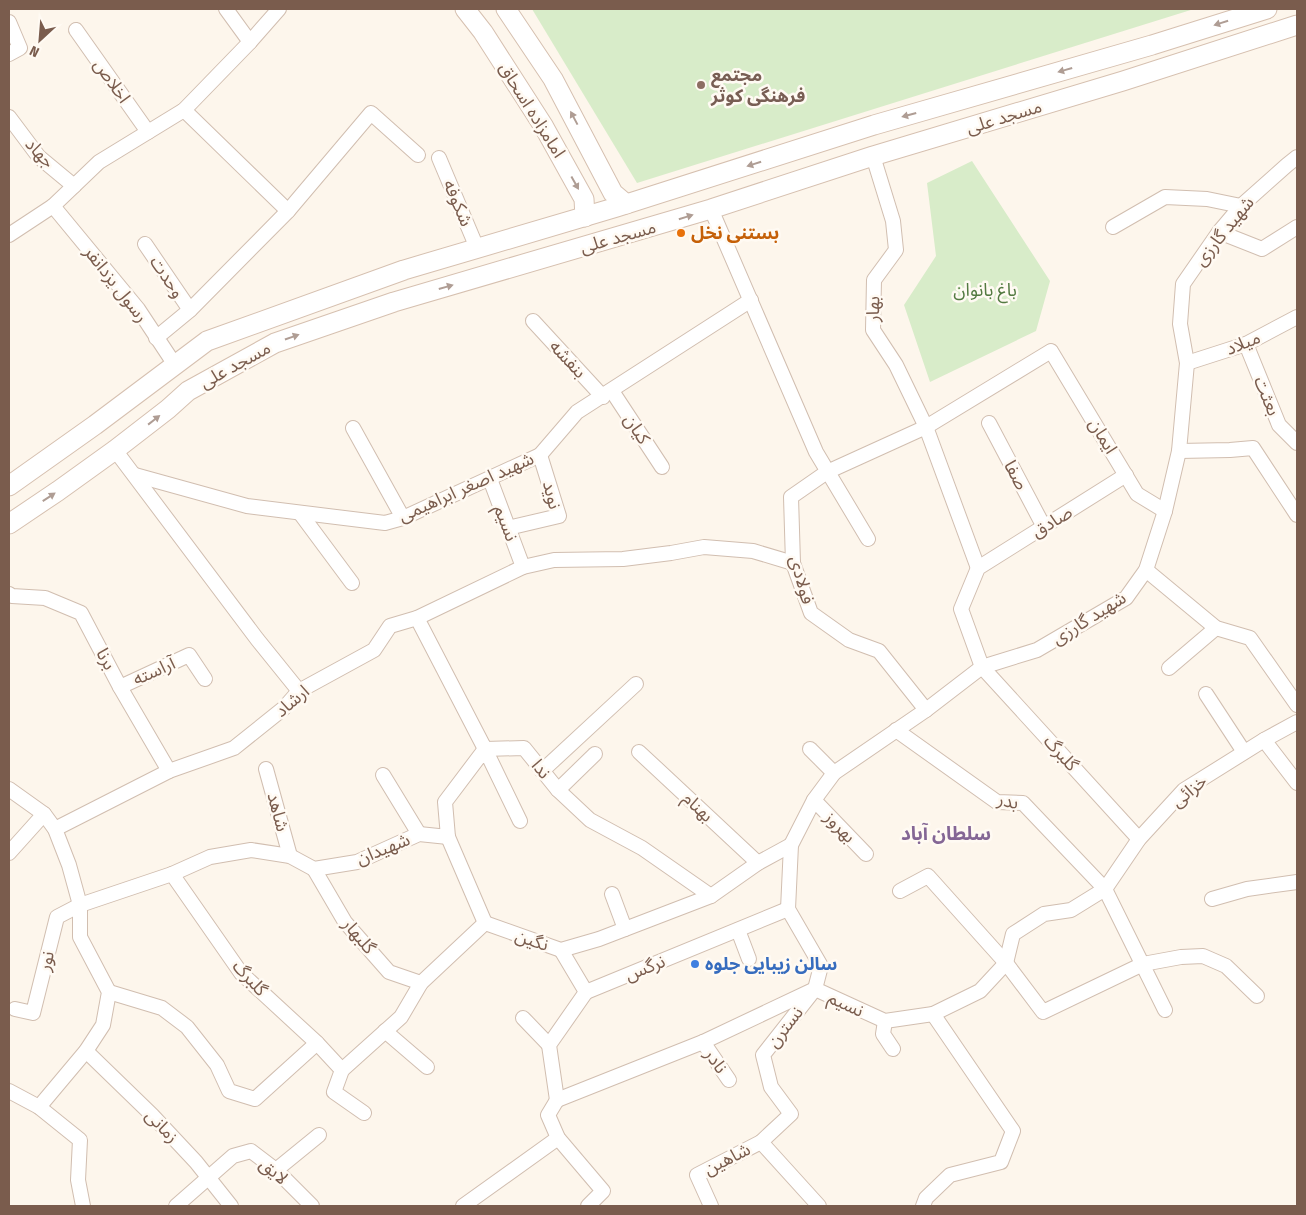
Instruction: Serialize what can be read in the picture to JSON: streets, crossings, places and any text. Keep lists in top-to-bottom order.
{
  "streets": {
    "main road": ["امامزاده اسحاق", "مسجد علی"],
    "street": [
      "اخلاص",
      "جهاد",
      "شکوفه",
      "شهید گارزی",
      "وحدت",
      "رسول یزدانفر",
      "بهار",
      "میلاد",
      "بنفشه",
      "بعثت",
      "کیان",
      "ایمان",
      "صفا",
      "شهید اصغر ابراهیمی",
      "نوید",
      "صادق",
      "نسیم",
      "فولادی",
      "برنا",
      "آراسته",
      "ارشاد",
      "گلبرگ",
      "ندا",
      "خزائی",
      "بدر",
      "بهنام",
      "شاهد",
      "بهروز",
      "شهیدان",
      "گلبهار",
      "نگین",
      "نور",
      "نرگس",
      "نسترن",
      "نادر",
      "زمانی",
      "شاهین",
      "لایق"
    ]
  },
  "crossings": [
    ["امامزاده اسحاق", "مسجد علی"],
    ["مسجد علی", "شکوفه"],
    ["مسجد علی", "رسول یزدانفر"],
    ["مسجد علی", "بهار"],
    ["شهید گارزی", "میلاد"],
    ["شهید گارزی", "ایمان"],
    ["شهید گارزی", "فولادی"],
    ["شهید گارزی", "گلبرگ"],
    ["شهید گارزی", "بدر"],
    ["شهید گارزی", "بهروز"],
    ["شهید گارزی", "نگین"],
    ["شهید گارزی", "نرگس"],
    ["بهار", "فولادی"],
    ["میلاد", "بعثت"],
    ["بنفشه", "کیان"],
    ["بنفشه", "شهید اصغر ابراهیمی"],
    ["کیان", "شهید اصغر ابراهیمی"],
    ["ایمان", "صادق"],
    ["ایمان", "فولادی"],
    ["صفا", "صادق"],
    ["شهید اصغر ابراهیمی", "نوید"],
    ["شهید اصغر ابراهیمی", "نسیم"],
    ["نوید", "نسیم"],
    ["نسیم", "ارشاد"],
    ["نسیم", "خزائی"],
    ["نسیم", "بدر"],
    ["نسیم", "نسترن"],
    ["نسیم", "نادر"],
    ["فولادی", "ارشاد"],
    ["برنا", "آراسته"],
    ["برنا", "ارشاد"],
    ["گلبرگ", "خزائی"],
    ["ندا", "نگین"],
    ["خزائی", "بدر"],
    ["بهنام", "نگین"],
    ["شهیدان", "گلبهار"],
    ["نسترن", "شاهین"],
    ["زمانی", "لایق"]
  ],
  "districts": ["سلطان آباد"],
  "parks": ["باغ بانوان"],
  "places": ["مجتمع فرهنگی کوثر", "بستنی نخل", "سالن زیبایی جلوه"],
  "north": "bottom left"
}
